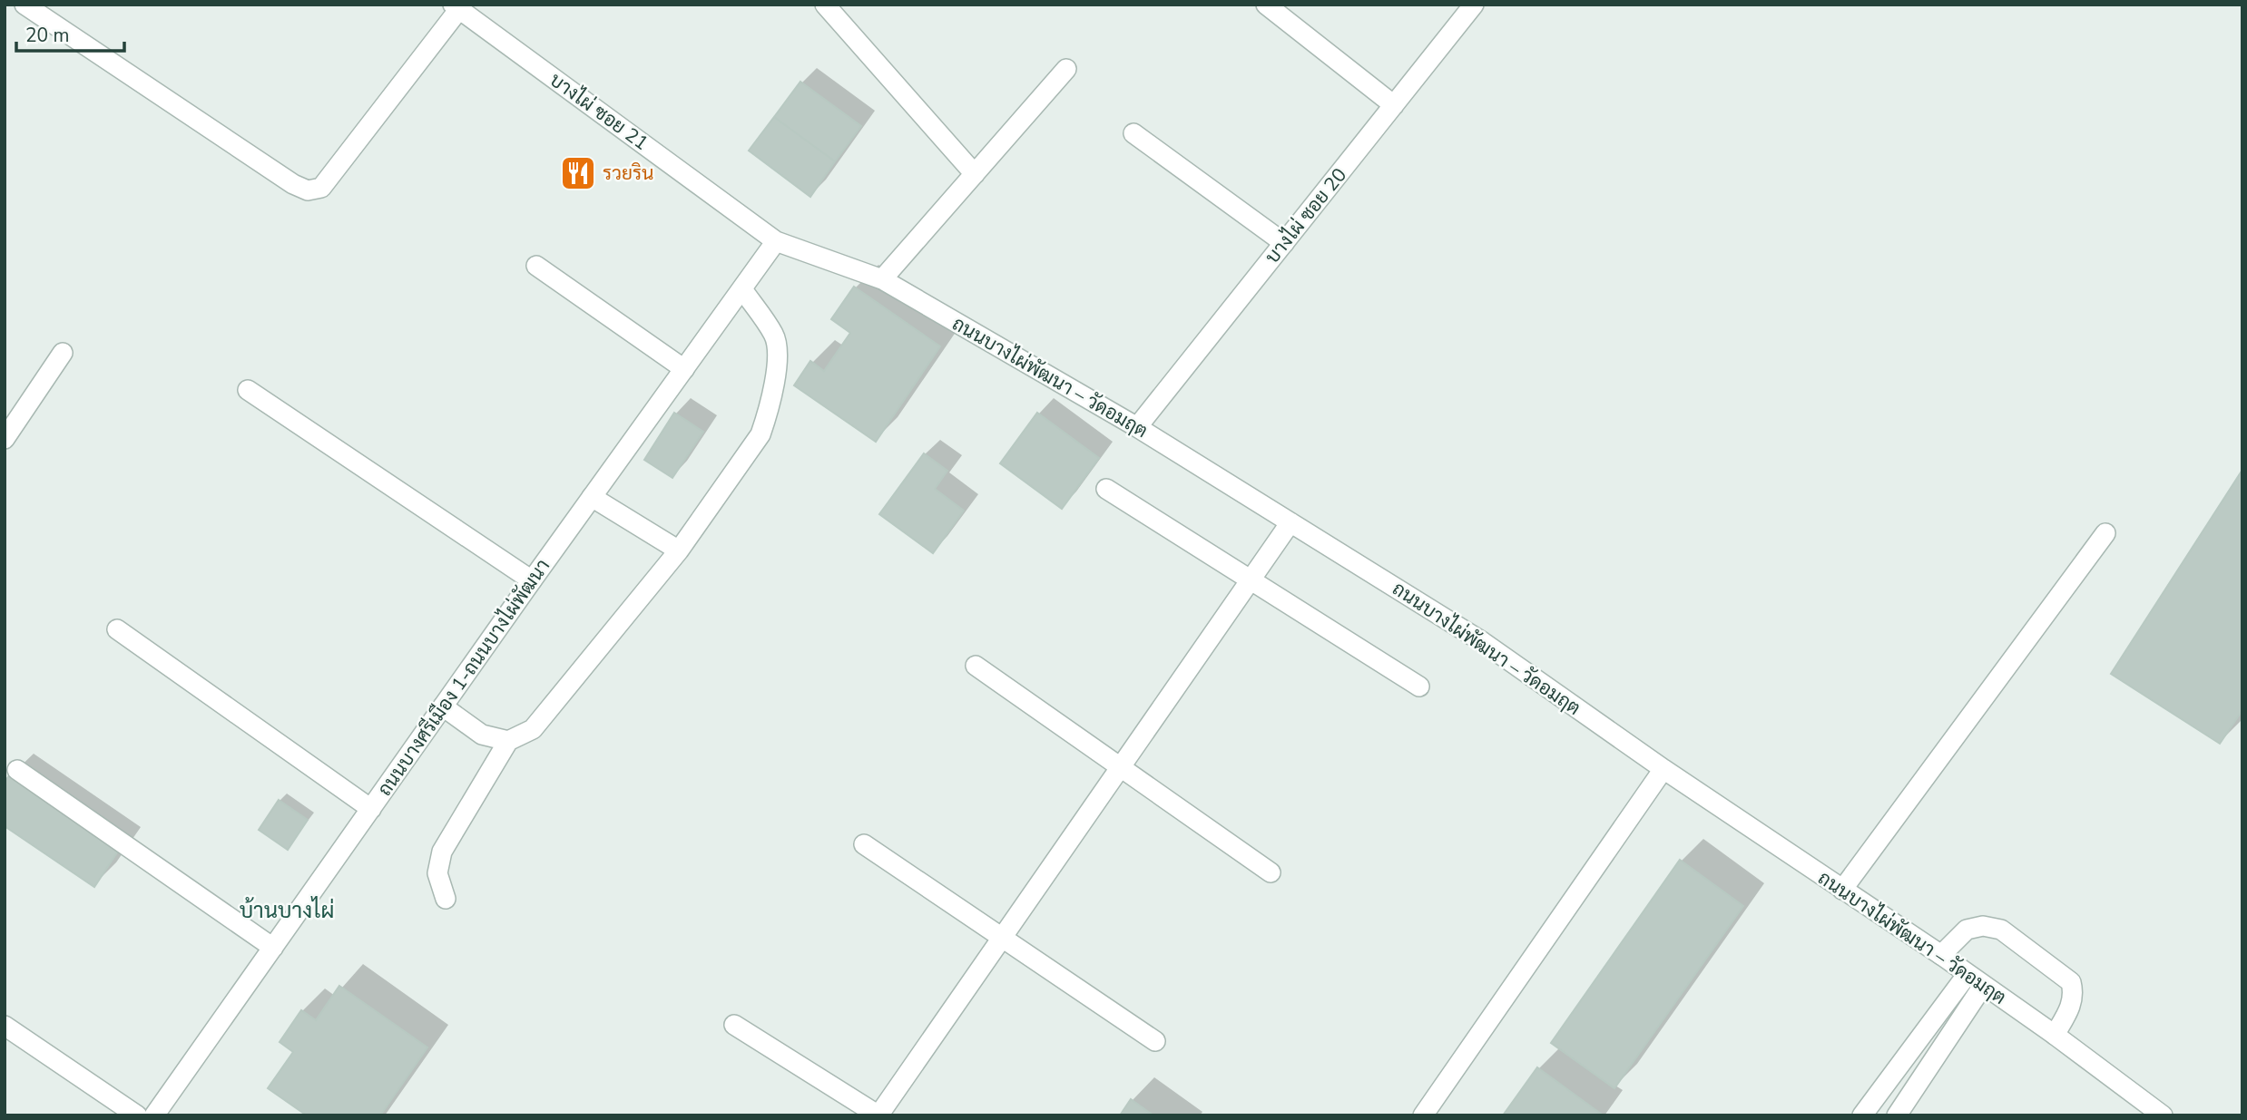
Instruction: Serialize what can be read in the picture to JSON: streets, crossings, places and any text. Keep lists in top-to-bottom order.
{
  "streets": {
    "street": [
      "บางไผ่ ซอย 21",
      "บางไผ่ ซอย 20",
      "ถนนบางไผ่พัฒนา – วัดอมฤต",
      "ถนนบางศรีเมือง 1-ถนนบางไผ่พัฒนา"
    ]
  },
  "crossings": [
    ["บางไผ่ ซอย 21", "ถนนบางไผ่พัฒนา – วัดอมฤต"],
    ["บางไผ่ ซอย 21", "ถนนบางศรีเมือง 1-ถนนบางไผ่พัฒนา"],
    ["บางไผ่ ซอย 20", "ถนนบางไผ่พัฒนา – วัดอมฤต"],
    ["ถนนบางไผ่พัฒนา – วัดอมฤต", "ถนนบางศรีเมือง 1-ถนนบางไผ่พัฒนา"]
  ],
  "districts": ["บ้านบางไผ่"],
  "places": {
    "restaurant": ["รวยริน"]
  },
  "scale_bar": "20 m"
}
